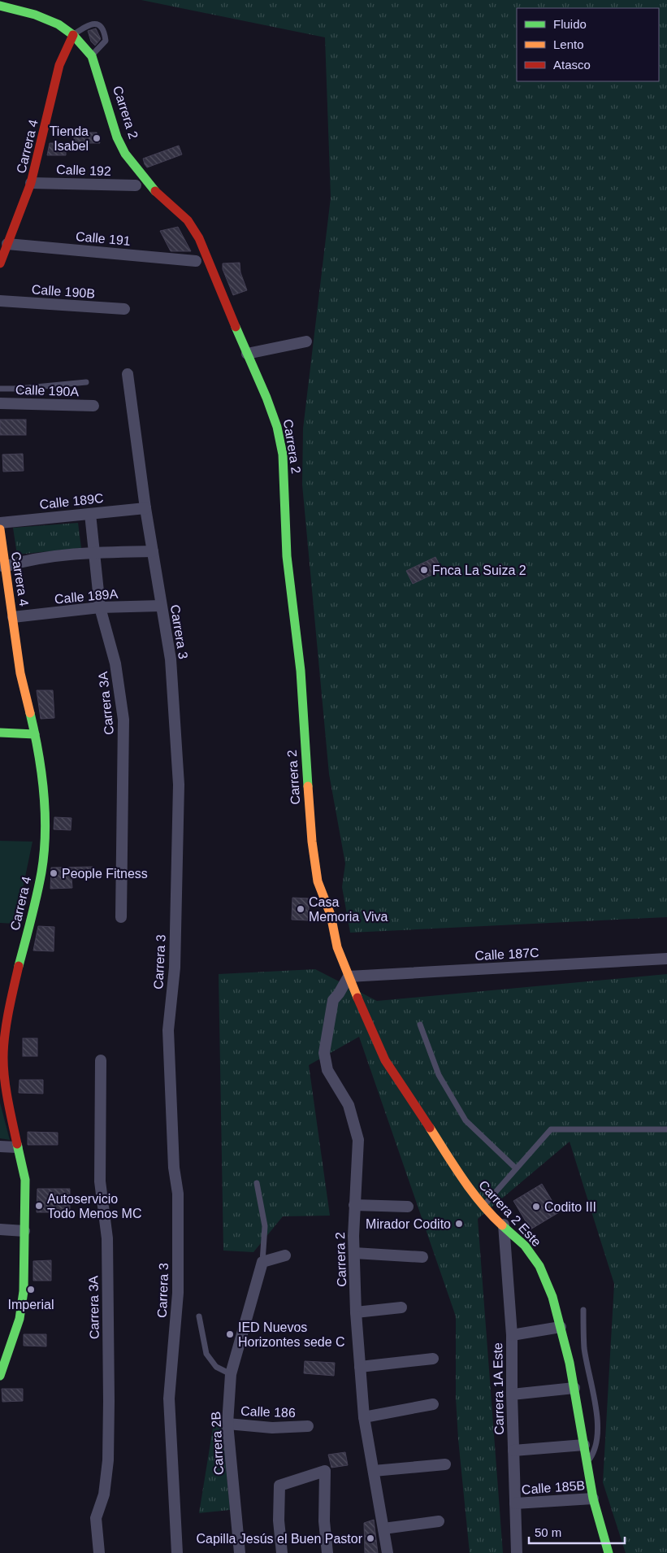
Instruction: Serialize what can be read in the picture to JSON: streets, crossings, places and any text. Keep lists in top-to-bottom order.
{
  "streets": {
    "main road": ["Carrera 2", "Carrera 4", "Carrera 2 Este"],
    "street": [
      "Calle 192",
      "Calle 191",
      "Calle 190B",
      "Calle 190A",
      "Calle 189C",
      "Calle 189A",
      "Carrera 3",
      "Carrera 3A",
      "Calle 187C",
      "Carrera 1A Este",
      "Calle 186",
      "Carrera 2B",
      "Calle 185B"
    ]
  },
  "crossings": [
    ["Carrera 2", "Carrera 4"],
    ["Carrera 2", "Calle 187C"],
    ["Carrera 2", "Carrera 2 Este"],
    ["Carrera 4", "Calle 192"],
    ["Carrera 4", "Calle 191"],
    ["Carrera 4", "Calle 189A"],
    ["Calle 189C", "Carrera 3"],
    ["Calle 189C", "Carrera 3A"],
    ["Calle 189A", "Carrera 3"],
    ["Calle 189A", "Carrera 3A"],
    ["Calle 187C", "Carrera 2 Este"],
    ["Carrera 2 Este", "Carrera 1A Este"],
    ["Carrera 2 Este", "Calle 185B"],
    ["Carrera 1A Este", "Calle 185B"],
    ["Calle 186", "Carrera 2B"]
  ],
  "places": [
    "Tienda Isabel",
    "Fnca La Suiza 2",
    "People Fitness",
    "Casa Memoria Viva",
    "Autoservicio Todo Menos MC",
    "Codito III",
    "Mirador Codito",
    "Imperial",
    "IED Nuevos Horizontes sede C",
    "Capilla Jesús el Buen Pastor"
  ],
  "legend": ["Fluido", "Lento", "Atasco"],
  "scale_bar": "50 m"
}
